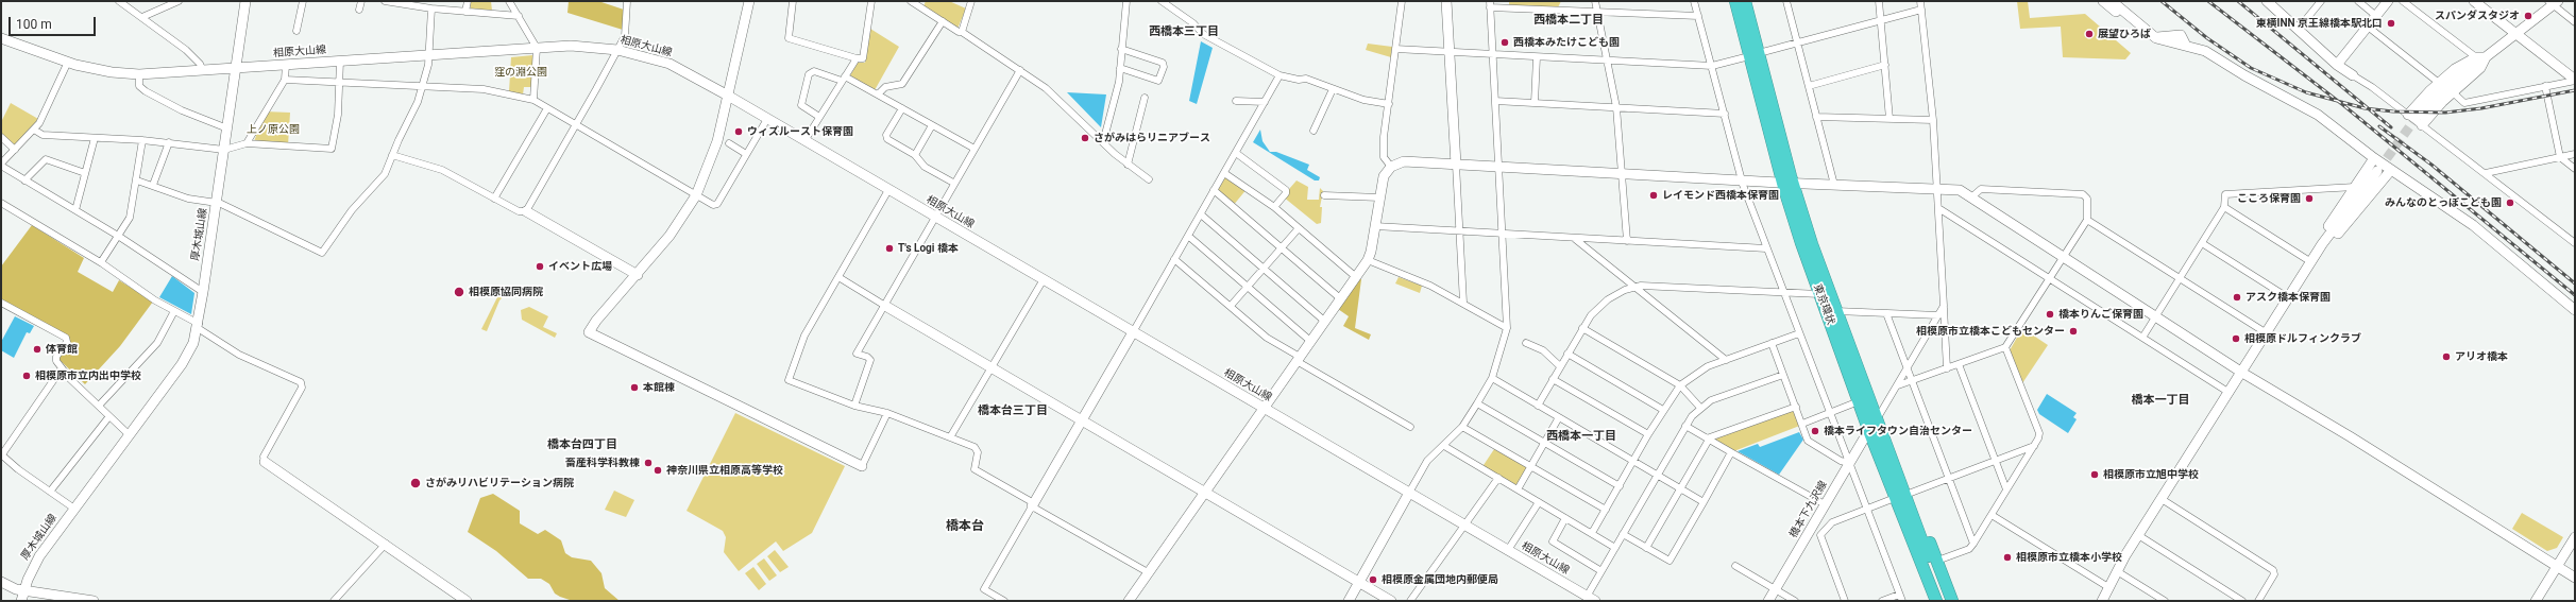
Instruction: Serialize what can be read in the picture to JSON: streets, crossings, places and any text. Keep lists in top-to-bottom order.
{
  "streets": {
    "highway": ["東京環状"],
    "street": ["相原大山線", "厚木城山線", "橋本下九沢線"]
  },
  "crossings": [
    ["相原大山線", "厚木城山線"],
    ["東京環状", "橋本下九沢線"]
  ],
  "districts": [
    "西橋本二丁目",
    "西橋本三丁目",
    "橋本一丁目",
    "橋本台三丁目",
    "西橋本一丁目",
    "橋本台四丁目",
    "橋本台"
  ],
  "parks": ["窪の淵公園", "上ノ原公園"],
  "places": [
    "スパンダスタジオ",
    "東横INN 京王線橋本駅北口",
    "展望ひろば",
    "西橋本みたけこども園",
    "ウィズルースト保育園",
    "さがみはらリニアブース",
    "レイモンド西橋本保育園",
    "こころ保育園",
    "みんなのとっぽこども園",
    "T's Logi 橋本",
    "イベント広場",
    "相模原協同病院",
    "アスク橋本保育園",
    "橋本りんご保育園",
    "相模原市立橋本こどもセンター",
    "相模原ドルフィンクラブ",
    "体育館",
    "アリオ橋本",
    "相模原市立内出中学校",
    "本館棟",
    "橋本ライフタウン自治センター",
    "畜産科学科教棟",
    "神奈川県立相原高等学校",
    "相模原市立旭中学校",
    "さがみリハビリテーション病院",
    "相模原市立橋本小学校",
    "相模原金属団地内郵便局"
  ],
  "scale_bar": "100 m"
}
